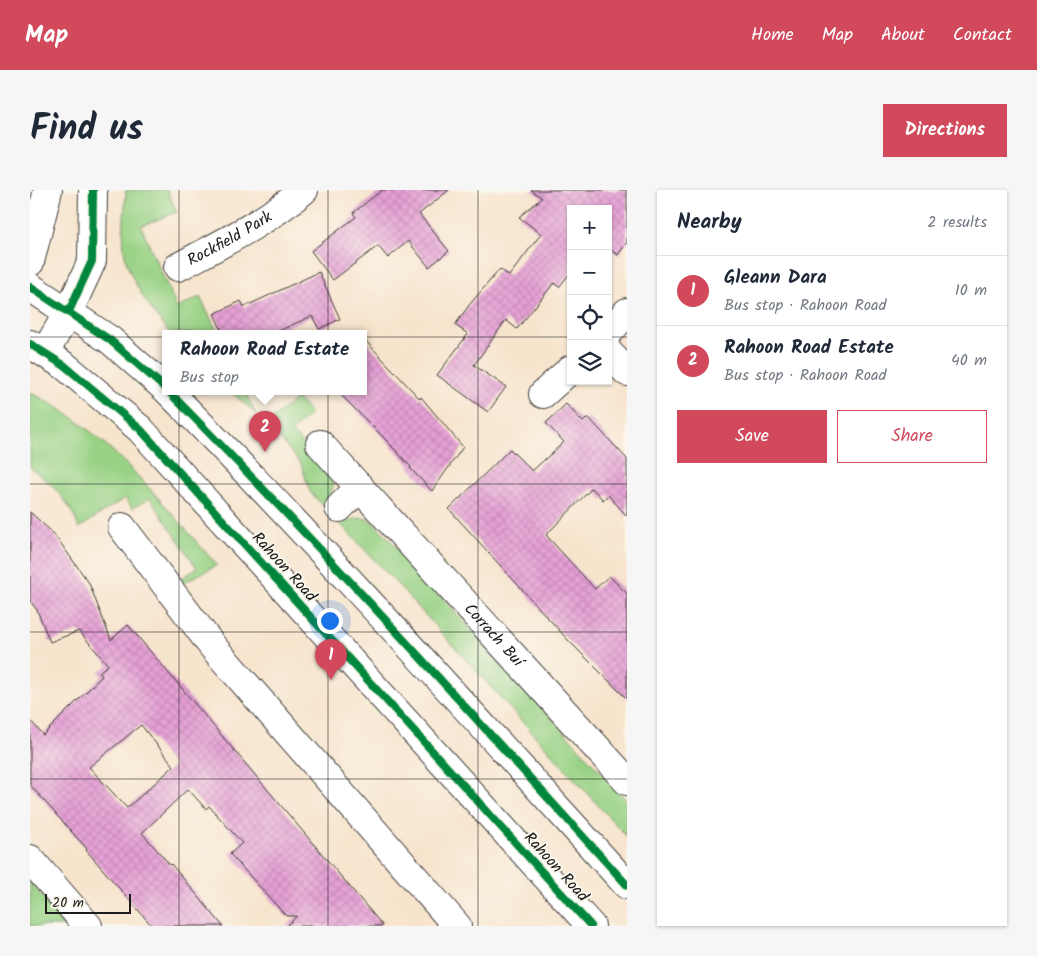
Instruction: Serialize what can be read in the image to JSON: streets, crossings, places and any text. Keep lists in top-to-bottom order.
{
  "streets": {
    "main road": ["Rockfield Park", "Rahoon Road", "Corrach Buí"]
  },
  "scale_bar": "20 m",
  "page": {
    "header": "Map",
    "nav": [
      "Home",
      "Map",
      "About",
      "Contact"
    ],
    "title": "Find us",
    "buttons": [
      "Directions",
      ["Save", "Share"]
    ],
    "heading": ["Nearby", "2 results"],
    "map_buttons": ["+", "−"],
    "list": [
      {
        "mark": "1",
        "name": "Gleann Dara",
        "note": "Bus stop · Rahoon Road",
        "value": "10 m"
      },
      {
        "mark": "2",
        "name": "Rahoon Road Estate",
        "note": "Bus stop · Rahoon Road",
        "value": "40 m"
      }
    ],
    "popup": ["Rahoon Road Estate", "Bus stop"],
    "pins": ["2", "1"],
    "scale": "20 m"
  }
}
